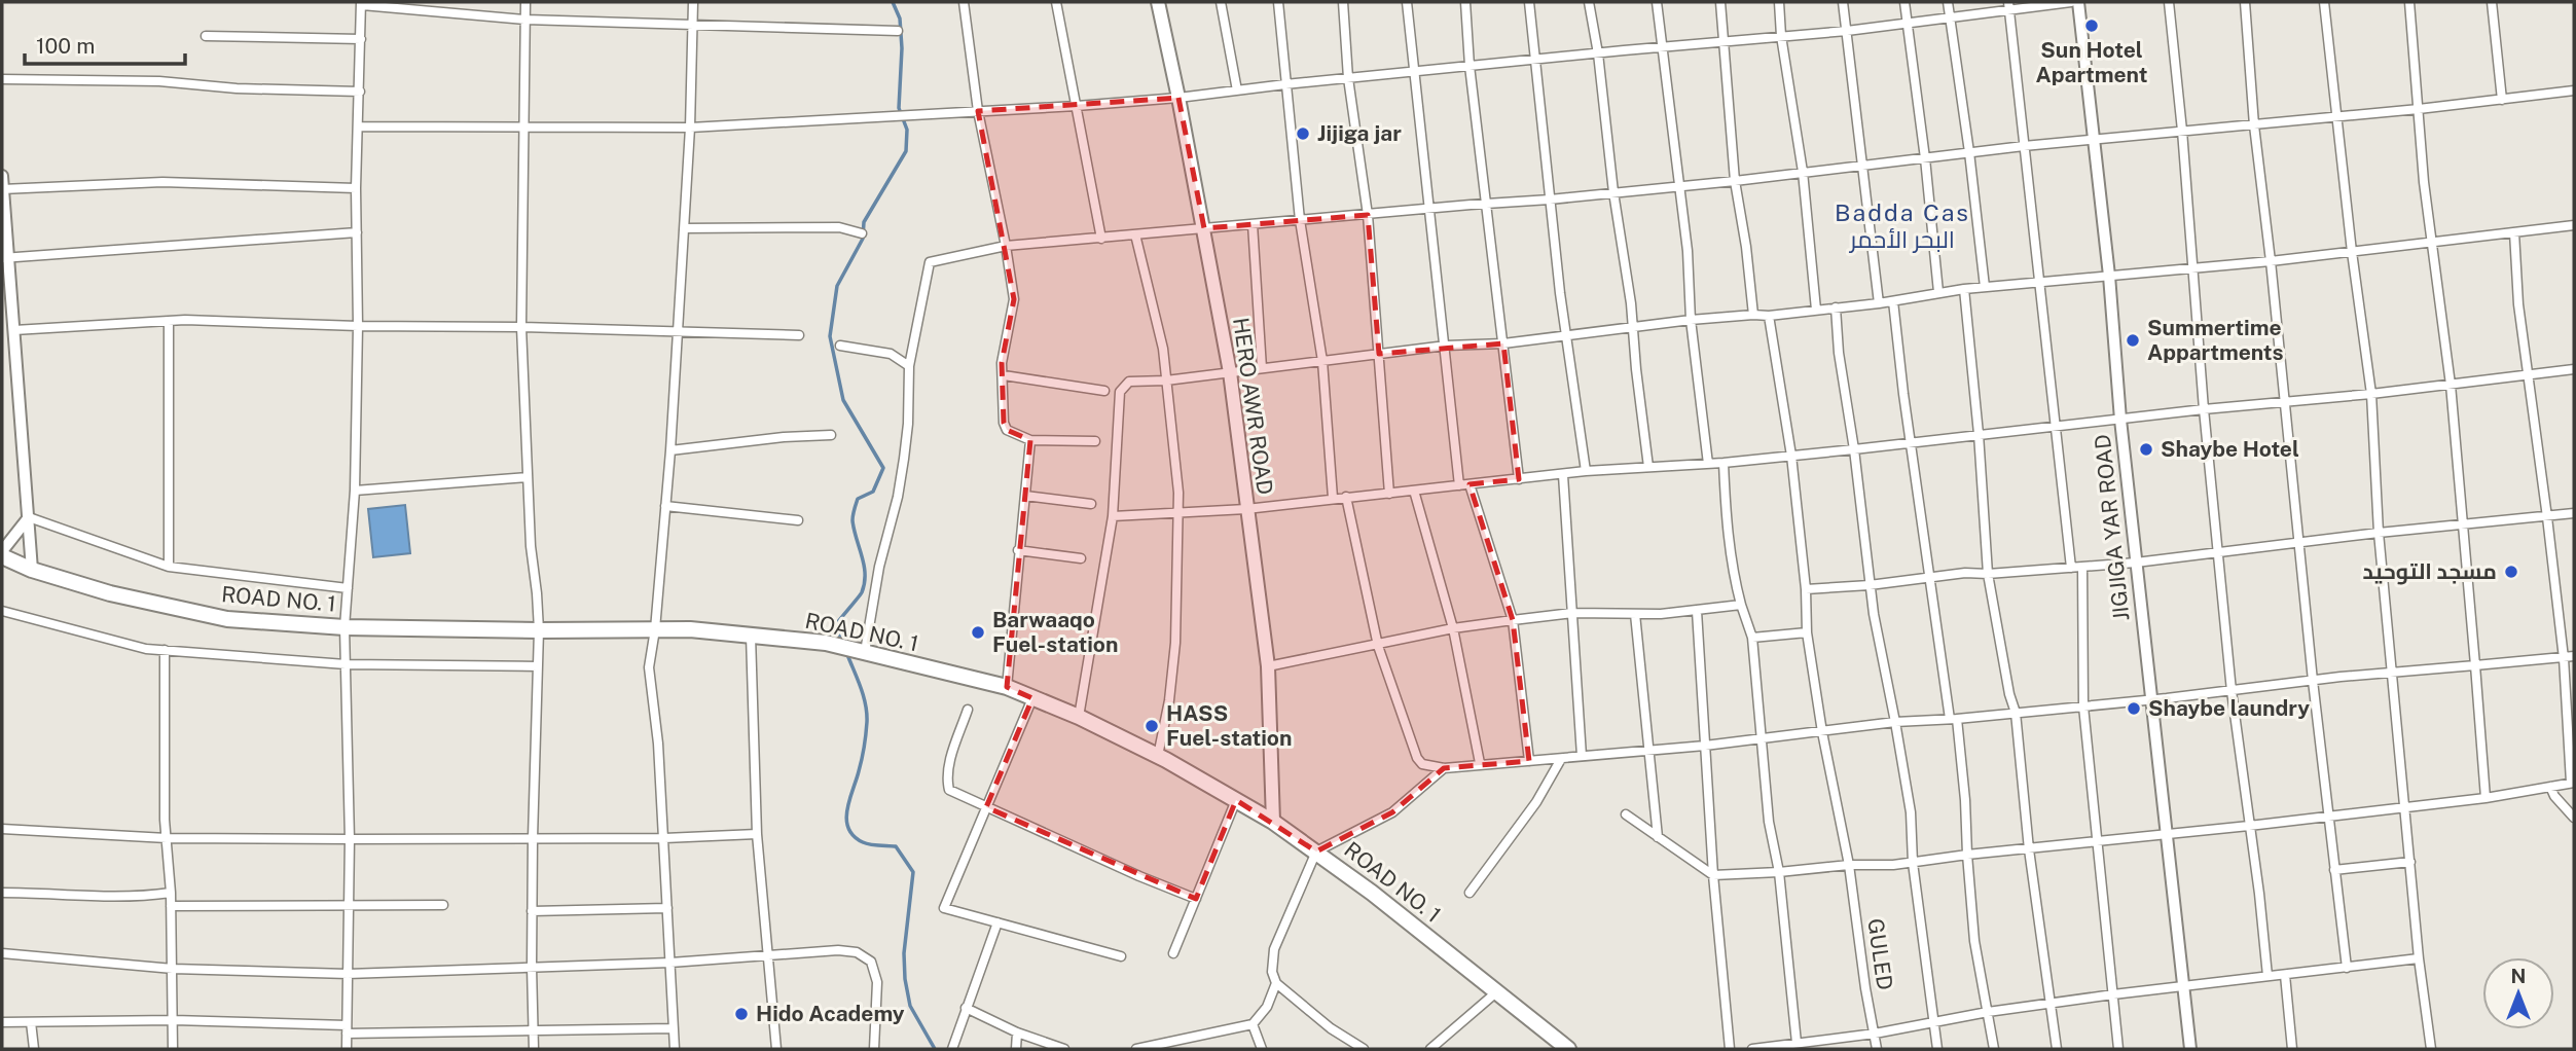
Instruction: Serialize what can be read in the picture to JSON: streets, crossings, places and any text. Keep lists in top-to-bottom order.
{
  "streets": {
    "highway": ["ROAD NO. 1"],
    "main road": ["HERO AWR ROAD"],
    "street": ["JIGJIGA YAR ROAD", "GULED"]
  },
  "crossings": [
    ["HERO AWR ROAD", "ROAD NO. 1"]
  ],
  "districts": ["Badda Cas البحر الأحمر"],
  "places": [
    "Sun Hotel Apartment",
    "Jijiga jar",
    "Summertime Appartments",
    "Shaybe Hotel",
    "مسجد التوحيد",
    "Barwaaqo Fuel-station",
    "Shaybe laundry",
    "HASS Fuel-station",
    "Hido Academy"
  ],
  "scale_bar": "100 m",
  "north": "top"
}
